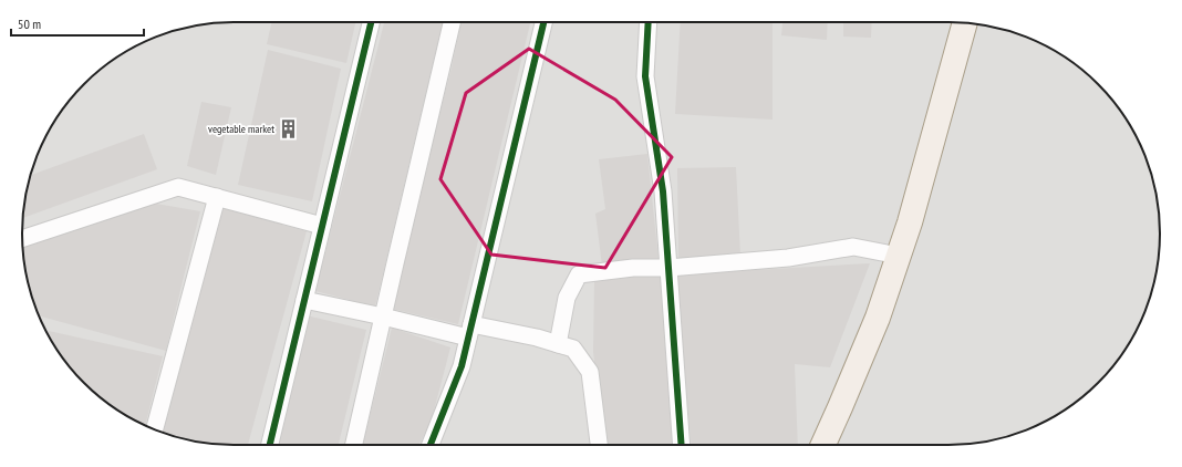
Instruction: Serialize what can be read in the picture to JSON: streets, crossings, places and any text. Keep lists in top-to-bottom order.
{
  "places": {
    "building": ["vegetable market"]
  },
  "scale_bar": "50 m"
}
